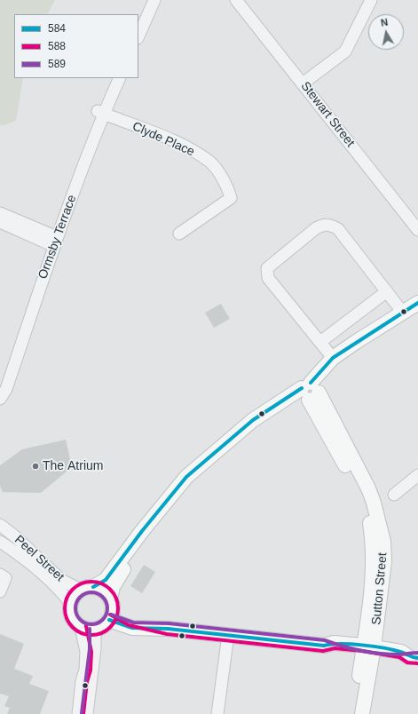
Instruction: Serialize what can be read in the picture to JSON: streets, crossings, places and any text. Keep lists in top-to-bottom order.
{
  "streets": {
    "main road": ["Sutton Street"],
    "street": [
      "Stewart Street",
      "Clyde Place",
      "Ormsby Terrace",
      "Peel Street"
    ]
  },
  "crossings": [
    ["Clyde Place", "Ormsby Terrace"]
  ],
  "places": ["The Atrium"],
  "lines": ["transit line 584", "transit line 588", "transit line 589"],
  "legend": ["584", "588", "589"],
  "north": "top"
}
